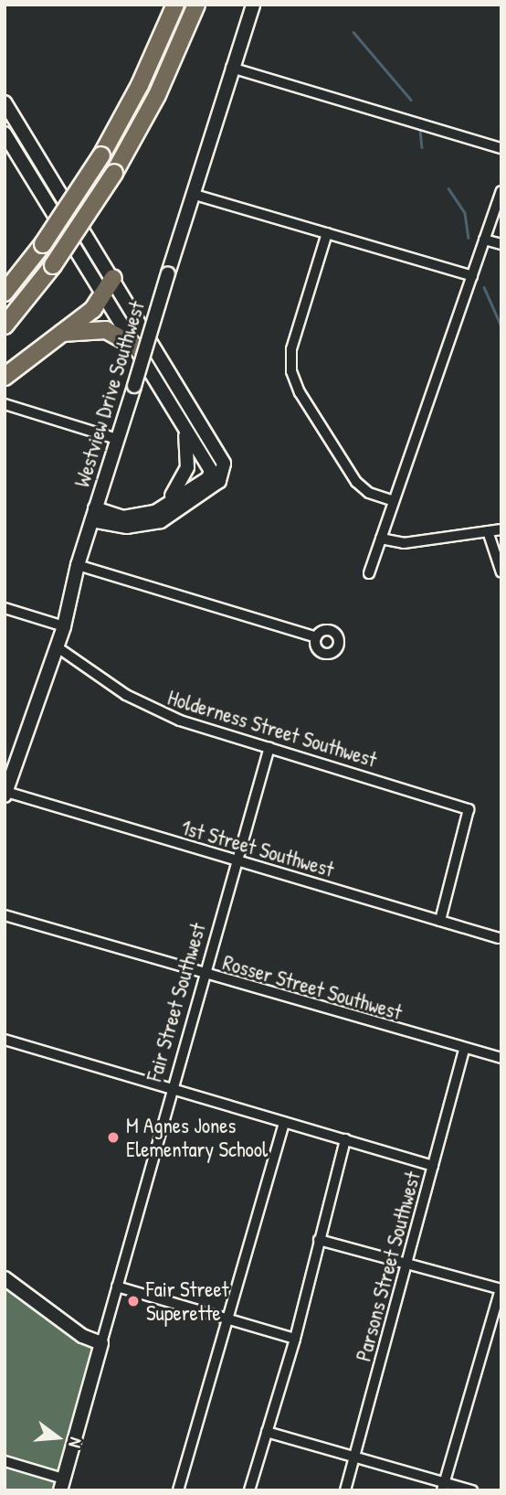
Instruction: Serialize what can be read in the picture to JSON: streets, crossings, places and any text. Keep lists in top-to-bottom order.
{
  "streets": {
    "street": [
      "Westview Drive Southwest",
      "Holderness Street Southwest",
      "1st Street Southwest",
      "Rosser Street Southwest",
      "Fair Street Southwest",
      "Parsons Street Southwest"
    ]
  },
  "crossings": [
    ["Westview Drive Southwest", "Holderness Street Southwest"],
    ["Westview Drive Southwest", "1st Street Southwest"],
    ["Holderness Street Southwest", "1st Street Southwest"],
    ["Holderness Street Southwest", "Fair Street Southwest"],
    ["1st Street Southwest", "Fair Street Southwest"],
    ["Rosser Street Southwest", "Fair Street Southwest"],
    ["Rosser Street Southwest", "Parsons Street Southwest"]
  ],
  "places": ["M Agnes Jones Elementary School", "Fair Street Superette"],
  "north": "right"
}
